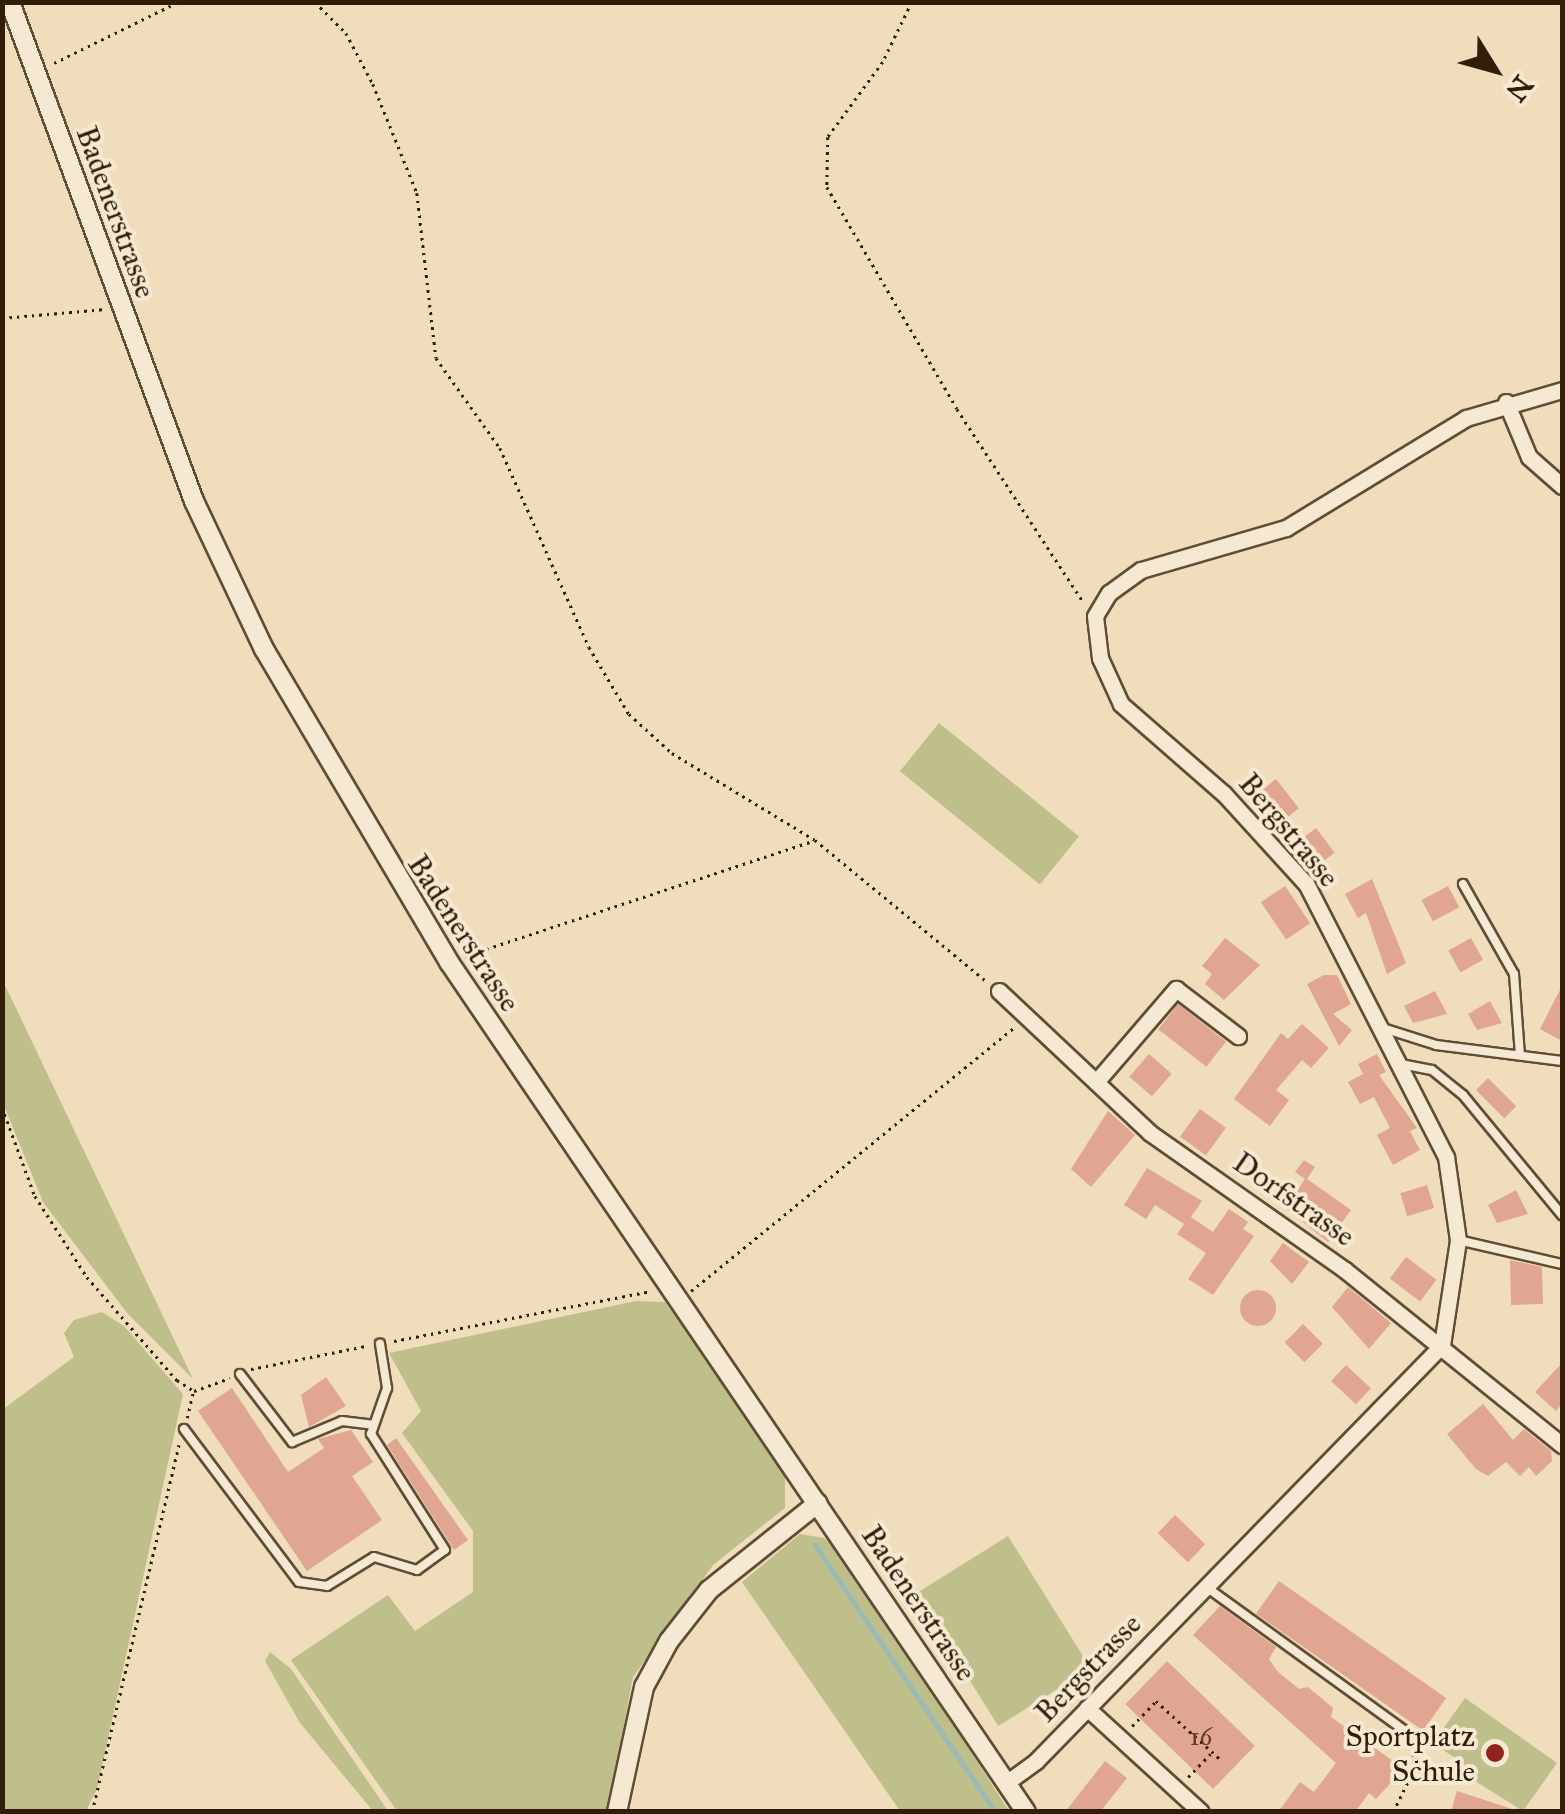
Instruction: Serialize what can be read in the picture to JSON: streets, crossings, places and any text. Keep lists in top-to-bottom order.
{
  "streets": {
    "street": ["Badenerstrasse", "Bergstrasse", "Dorfstrasse"]
  },
  "crossings": [
    ["Badenerstrasse", "Bergstrasse"],
    ["Bergstrasse", "Dorfstrasse"]
  ],
  "places": ["Sportplatz Schule"],
  "house_numbers": ["16"],
  "north": "bottom right"
}
